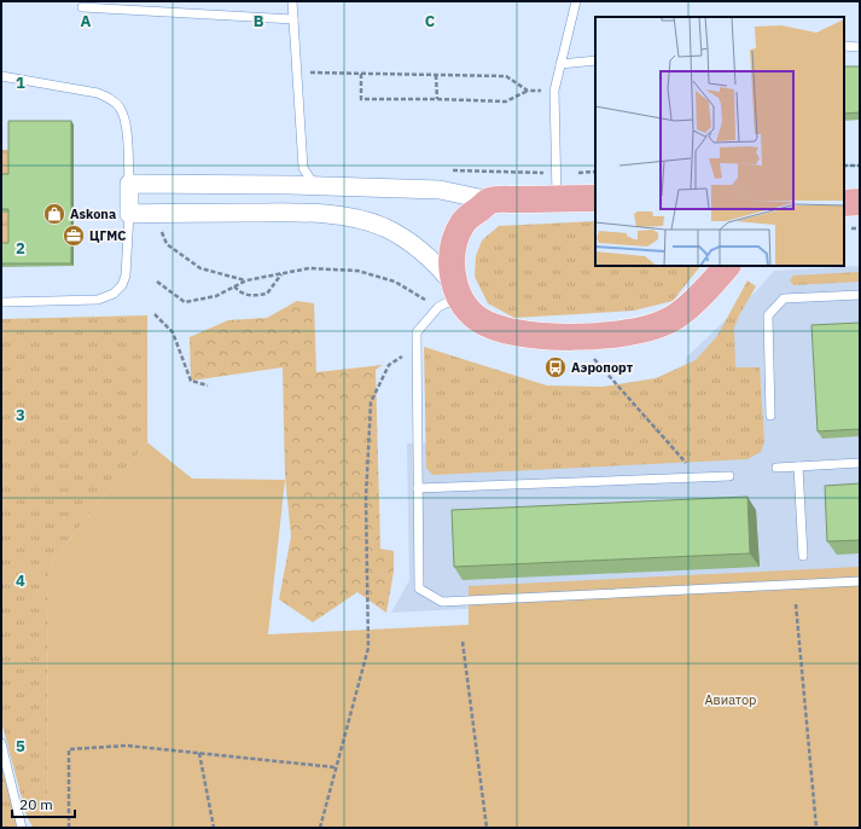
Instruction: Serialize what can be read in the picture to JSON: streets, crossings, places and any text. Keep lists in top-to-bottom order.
{
  "parks": ["Авиатор"],
  "places": {
    "shop": ["Askona"],
    "office": ["ЦГМС"],
    "bus stop": ["Аэропорт"]
  },
  "scale_bar": "20 m",
  "grid": {
    "columns": ["A", "B", "C"],
    "rows": [
      "1",
      "2",
      "3",
      "4",
      "5"
    ]
  }
}
